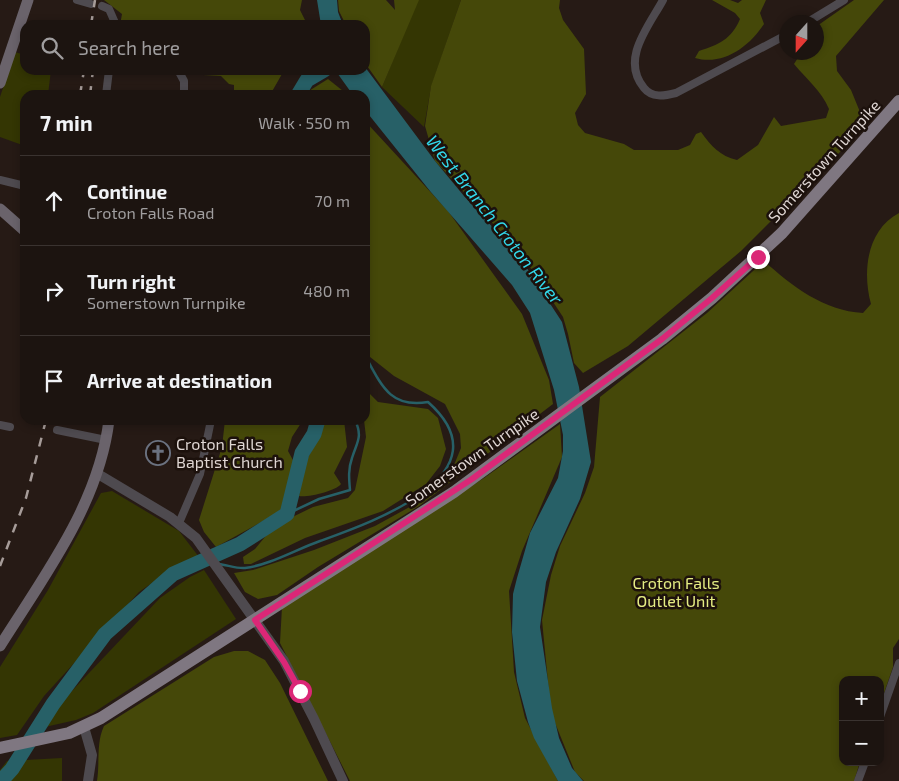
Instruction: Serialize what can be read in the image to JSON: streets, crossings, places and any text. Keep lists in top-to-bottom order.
{
  "streets": {
    "main road": ["Somerstown Turnpike"]
  },
  "water": ["West Branch Croton River"],
  "parks": ["Croton Falls Outlet Unit"],
  "places": {
    "church": ["Croton Falls Baptist Church"]
  },
  "north": "bottom",
  "page": {
    "search": "Search here",
    "heading": ["7 min", "Walk · 550 m"],
    "list": [
      ["Continue", "Croton Falls Road", "70 m"],
      ["Turn right", "Somerstown Turnpike", "480 m"],
      "Arrive at destination"
    ],
    "map_buttons": ["+", "−"]
  }
}
